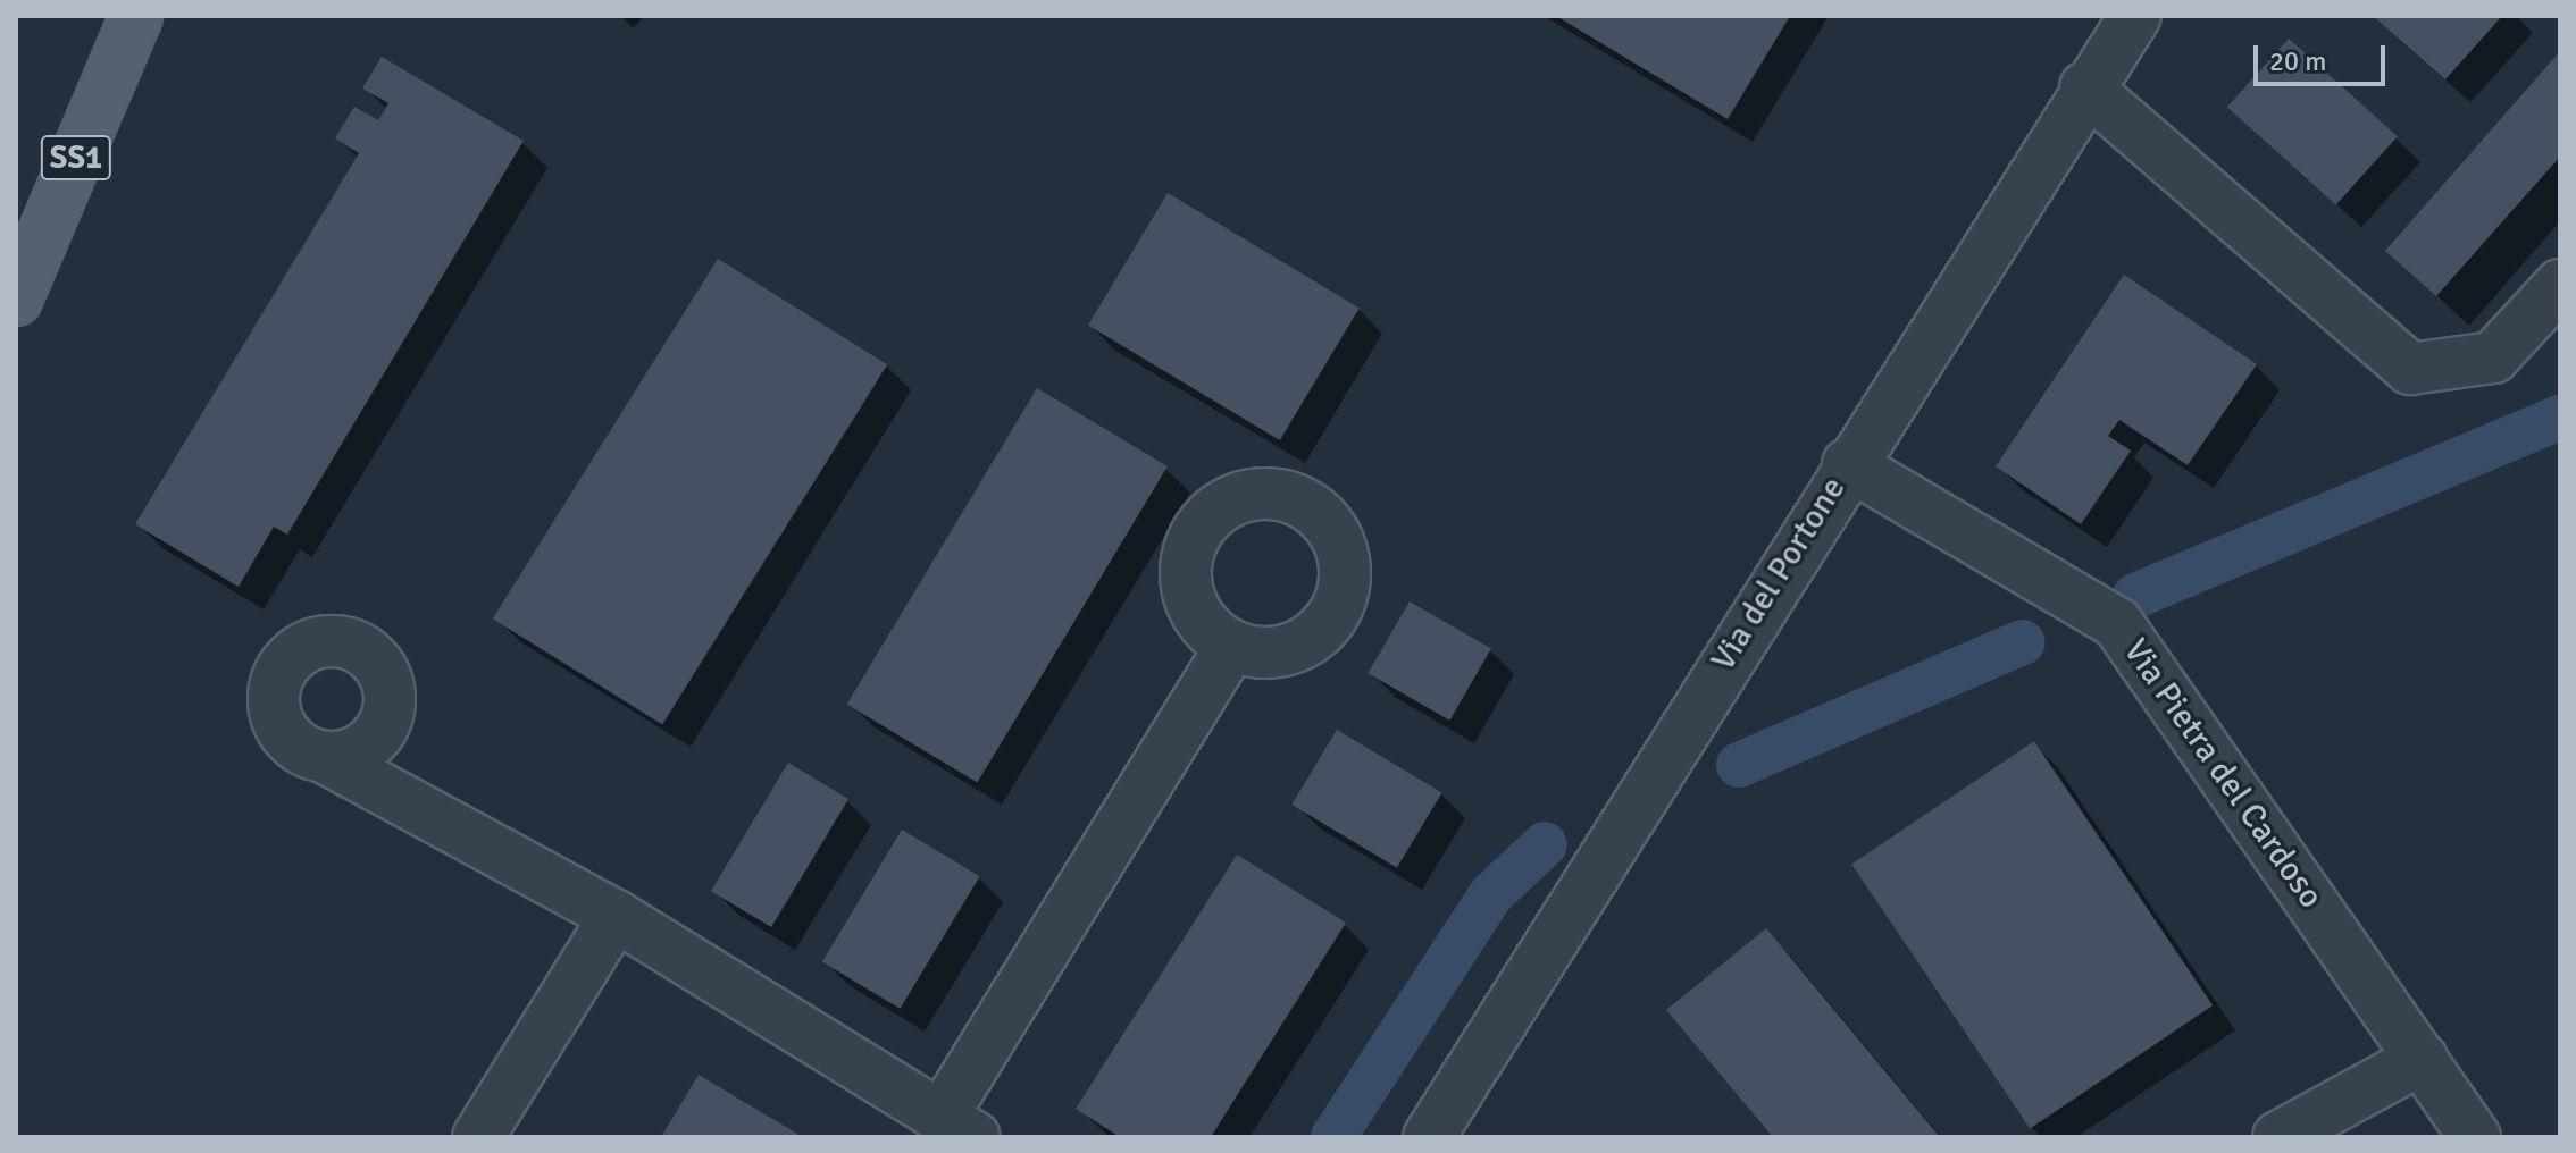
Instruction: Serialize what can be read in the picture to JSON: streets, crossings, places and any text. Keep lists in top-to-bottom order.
{
  "streets": {
    "main road": ["SS1"],
    "street": ["Via del Portone", "Via Pietra del Cardoso"]
  },
  "crossings": [
    ["Via del Portone", "Via Pietra del Cardoso"]
  ],
  "scale_bar": "20 m"
}
